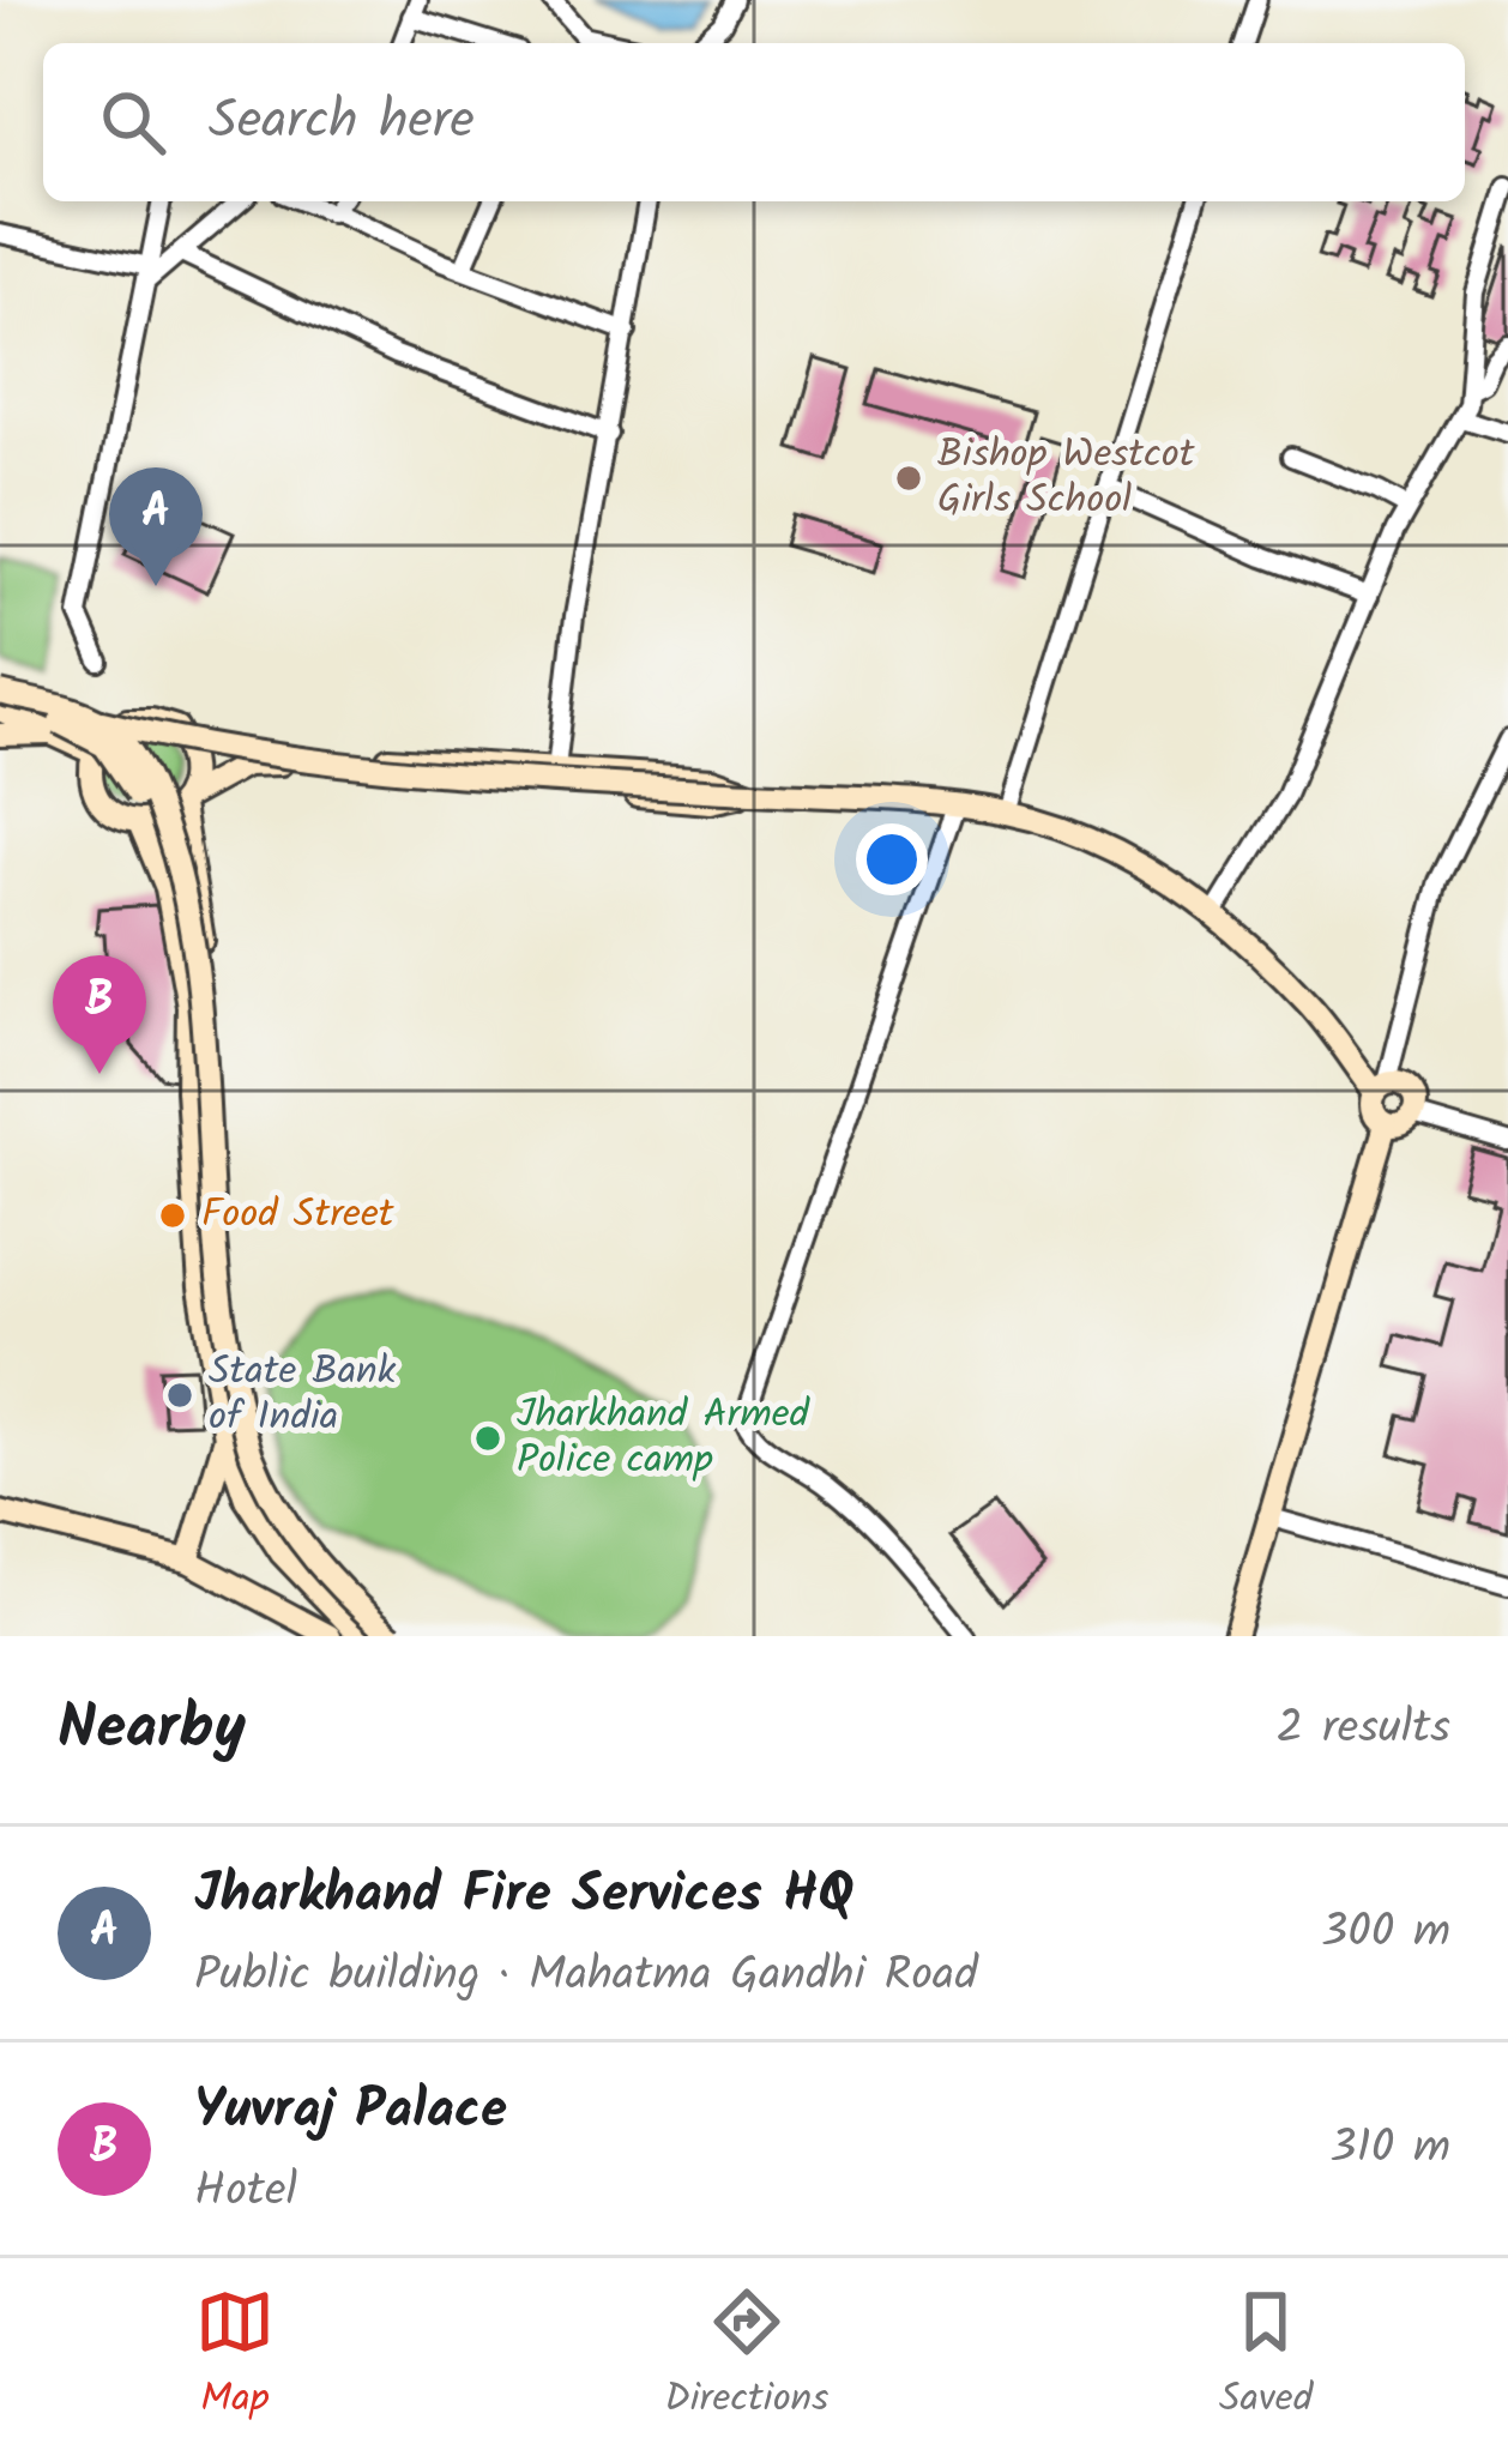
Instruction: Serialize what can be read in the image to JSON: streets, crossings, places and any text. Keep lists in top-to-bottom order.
{
  "places": [
    "Bishop Westcot Girls School",
    "Food Street",
    "State Bank of India",
    "Jharkhand Armed Police camp"
  ],
  "page": {
    "search": "Search here",
    "pins": ["A", "B"],
    "heading": ["Nearby", "2 results"],
    "list": [
      {
        "mark": "A",
        "name": "Jharkhand Fire Services HQ",
        "note": "Public building · Mahatma Gandhi Road",
        "value": "300 m"
      },
      {
        "mark": "B",
        "name": "Yuvraj Palace",
        "note": "Hotel",
        "value": "310 m"
      }
    ],
    "nav": ["Map", "Directions", "Saved"]
  }
}
